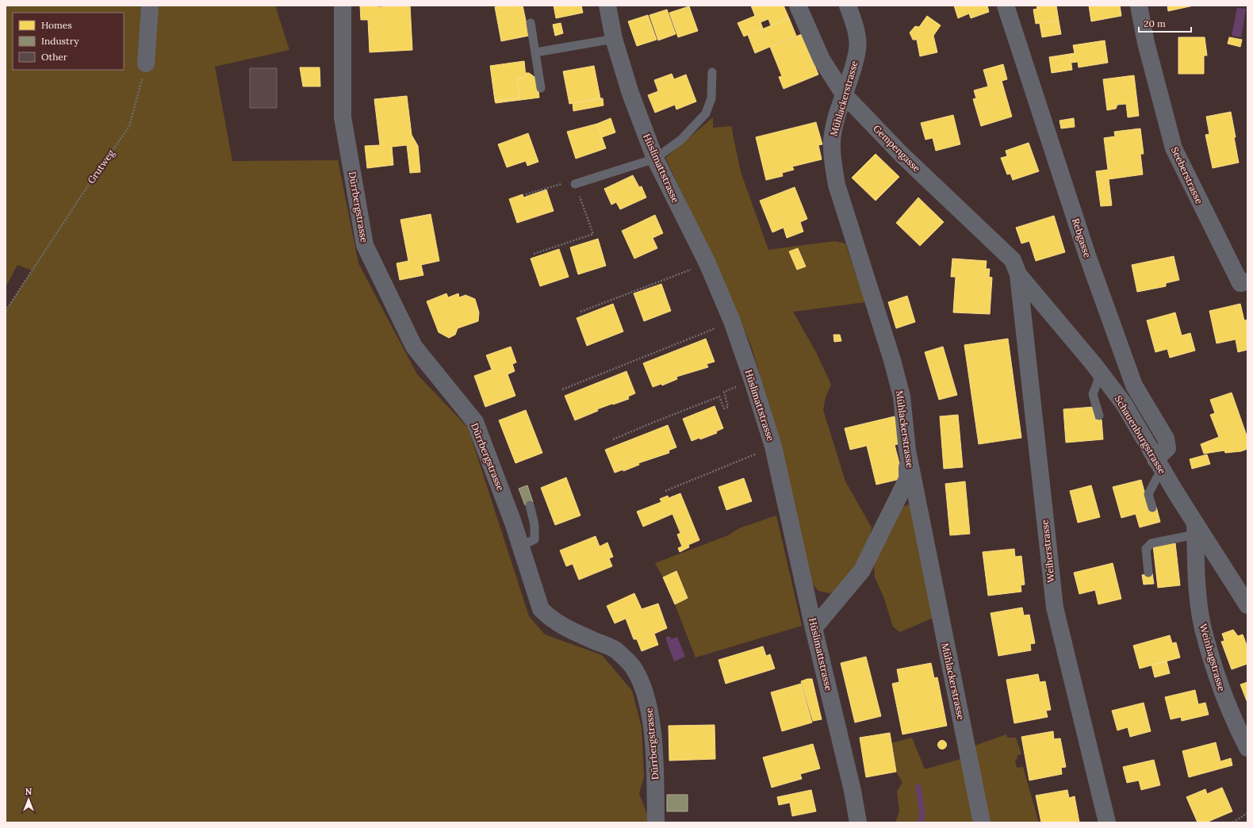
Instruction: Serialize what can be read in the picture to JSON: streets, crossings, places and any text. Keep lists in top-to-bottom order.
{
  "streets": {
    "street": [
      "Mühlackerstrasse",
      "Gempengasse",
      "Hüslimattstrasse",
      "Seeberstrasse",
      "Dürrbergstrasse",
      "Rebgasse",
      "Schauenburgstrasse",
      "Weiherstrasse",
      "Weinhagstrasse"
    ],
    "path": ["Grutweg"]
  },
  "crossings": [
    ["Mühlackerstrasse", "Gempengasse"],
    ["Gempengasse", "Schauenburgstrasse"],
    ["Gempengasse", "Weiherstrasse"],
    ["Rebgasse", "Schauenburgstrasse"],
    ["Schauenburgstrasse", "Weiherstrasse"],
    ["Schauenburgstrasse", "Weinhagstrasse"]
  ],
  "legend": ["Homes", "Industry", "Other"],
  "scale_bar": "20 m",
  "north": "top"
}
